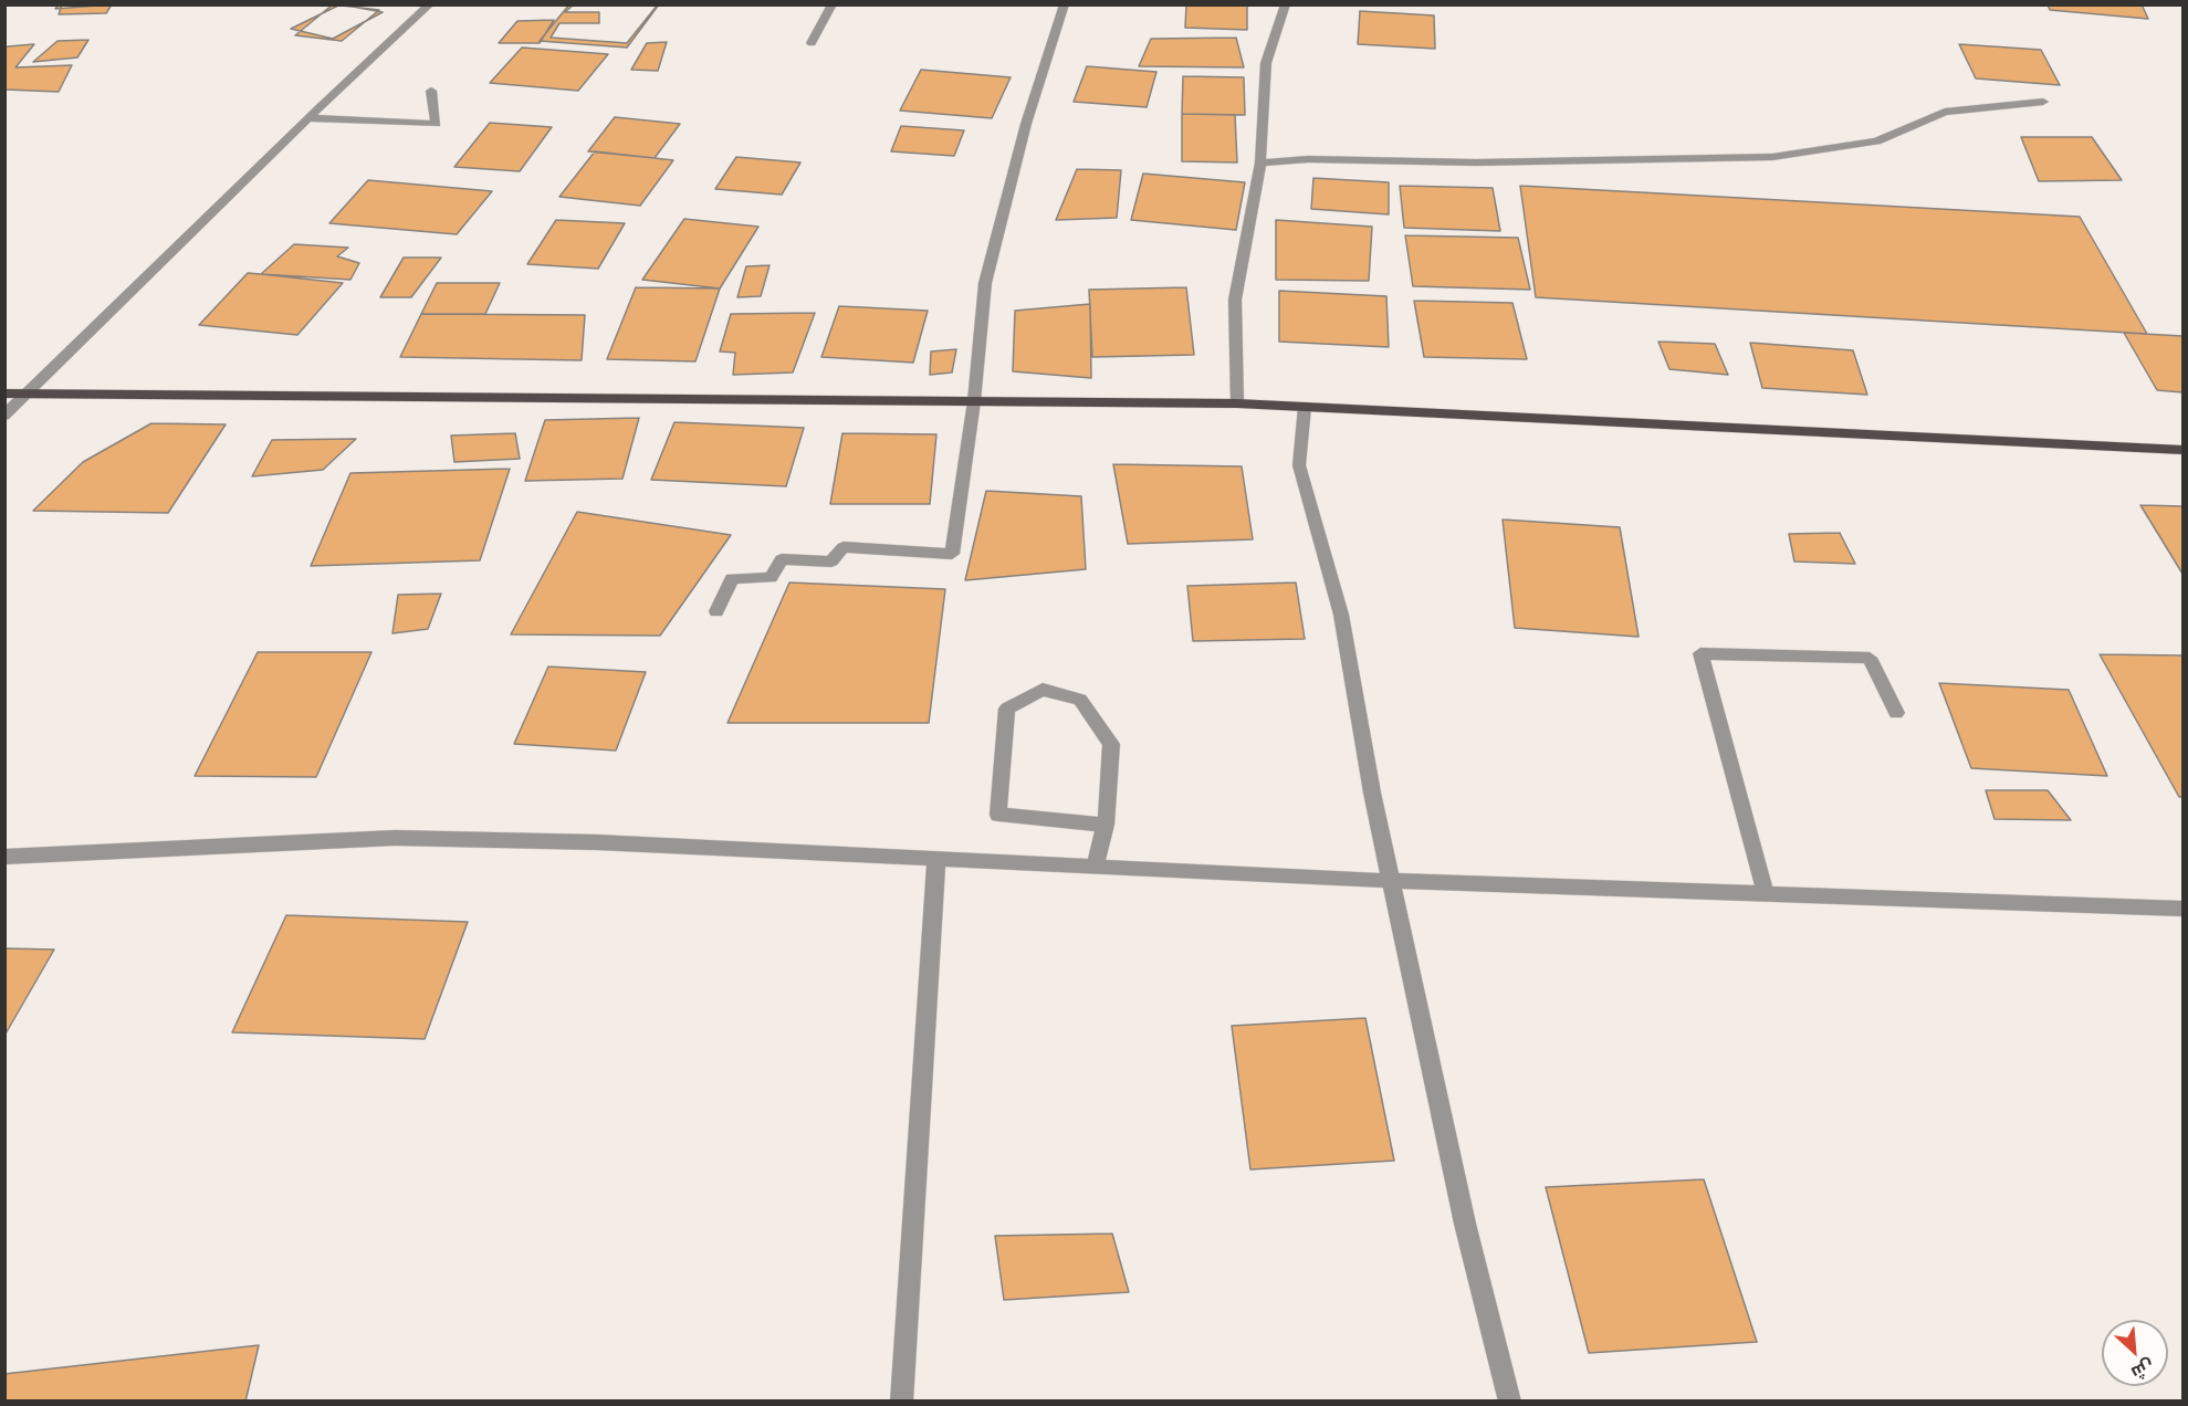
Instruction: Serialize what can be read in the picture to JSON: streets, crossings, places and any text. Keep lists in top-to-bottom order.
{
  "north": "bottom right"
}
